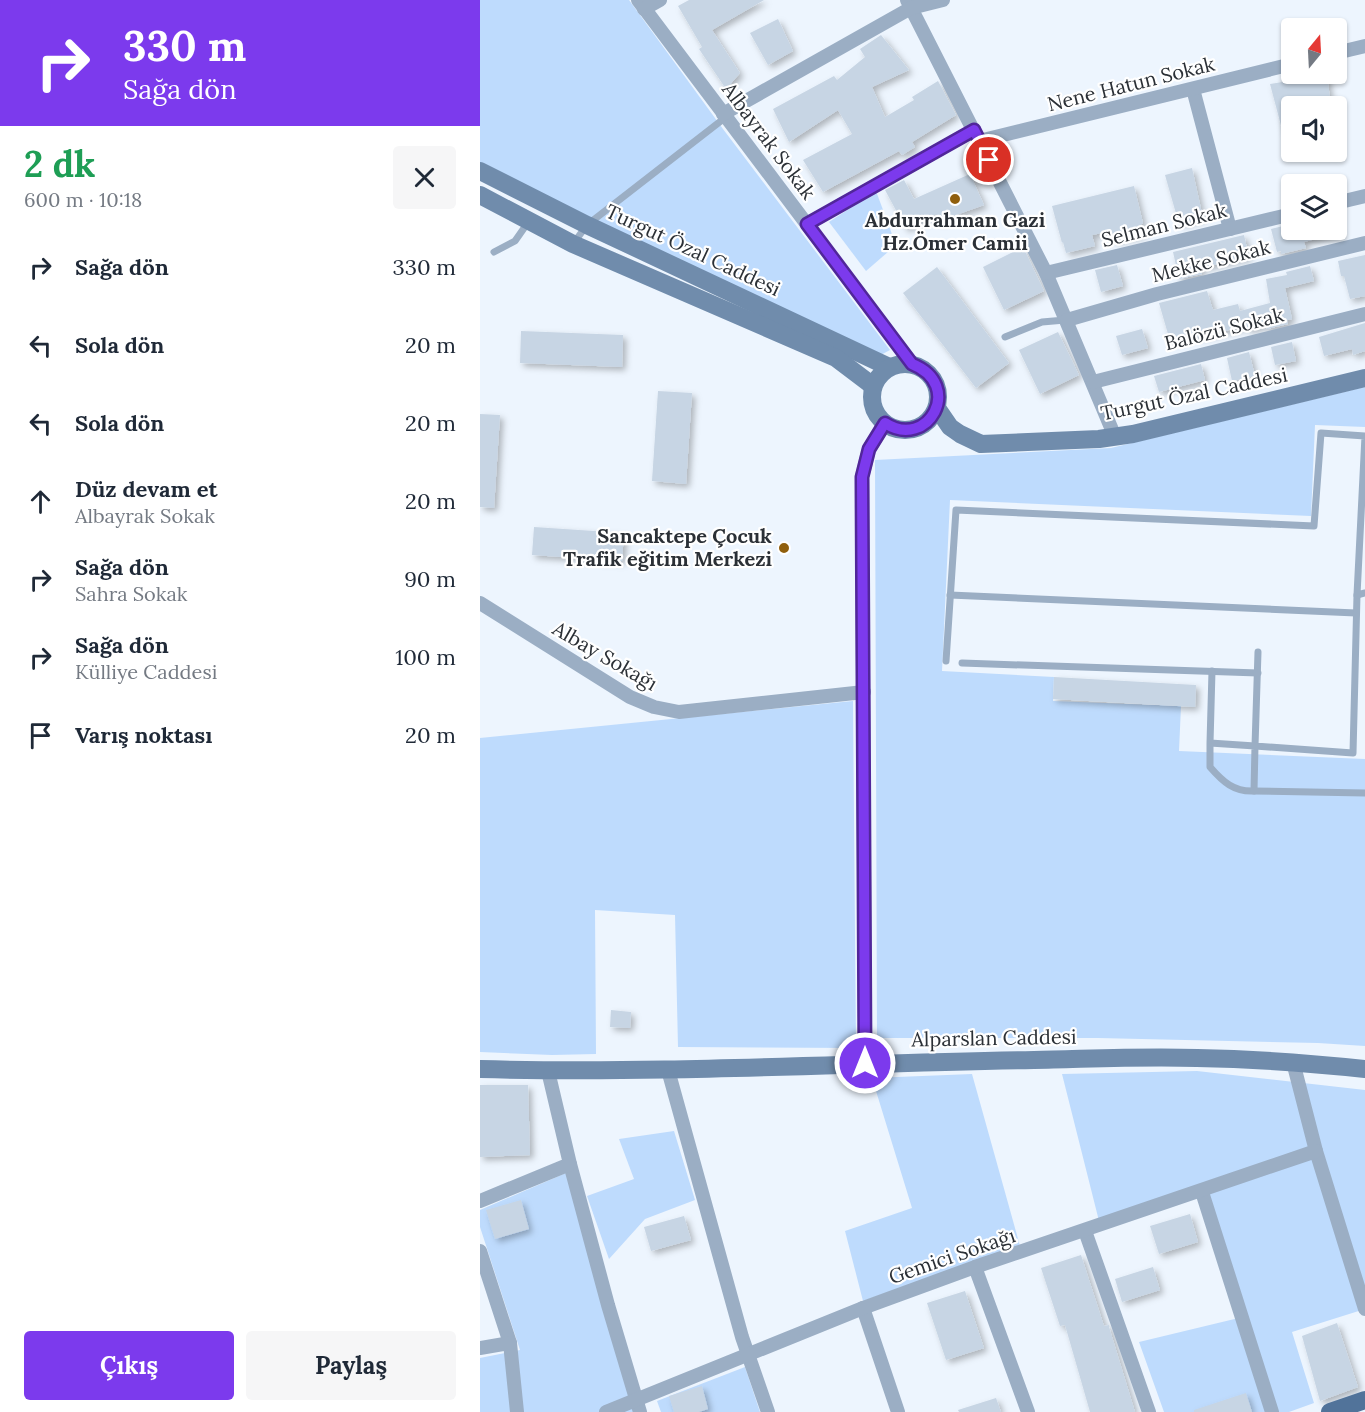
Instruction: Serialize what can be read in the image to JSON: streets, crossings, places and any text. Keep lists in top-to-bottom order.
{
  "streets": {
    "street": [
      "Nene Hatun Sokak",
      "Albayrak Sokak",
      "Selman Sokak",
      "Turgut Özal Caddesi",
      "Mekke Sokak",
      "Balözü Sokak",
      "Albay Sokağı",
      "Alparslan Caddesi",
      "Gemici Sokağı"
    ]
  },
  "crossings": [
    ["Nene Hatun Sokak", "Albayrak Sokak"],
    ["Albayrak Sokak", "Turgut Özal Caddesi"]
  ],
  "places": ["Abdurrahman Gazi Hz.Ömer Camii", "Sancaktepe Çocuk Trafik eğitim Merkezi"],
  "north": "top",
  "page": {
    "turn": ["330 m", "Sağa dön"],
    "heading": ["2 dk", "600 m · 10:18"],
    "list": [
      {
        "name": "Sağa dön",
        "value": "330 m"
      },
      {
        "name": "Sola dön",
        "value": "20 m"
      },
      {
        "name": "Sola dön",
        "value": "20 m"
      },
      {
        "name": "Düz devam et",
        "note": "Albayrak Sokak",
        "value": "20 m"
      },
      {
        "name": "Sağa dön",
        "note": "Sahra Sokak",
        "value": "90 m"
      },
      {
        "name": "Sağa dön",
        "note": "Külliye Caddesi",
        "value": "100 m"
      },
      {
        "name": "Varış noktası",
        "value": "20 m"
      }
    ],
    "buttons": ["Çıkış", "Paylaş"]
  }
}
